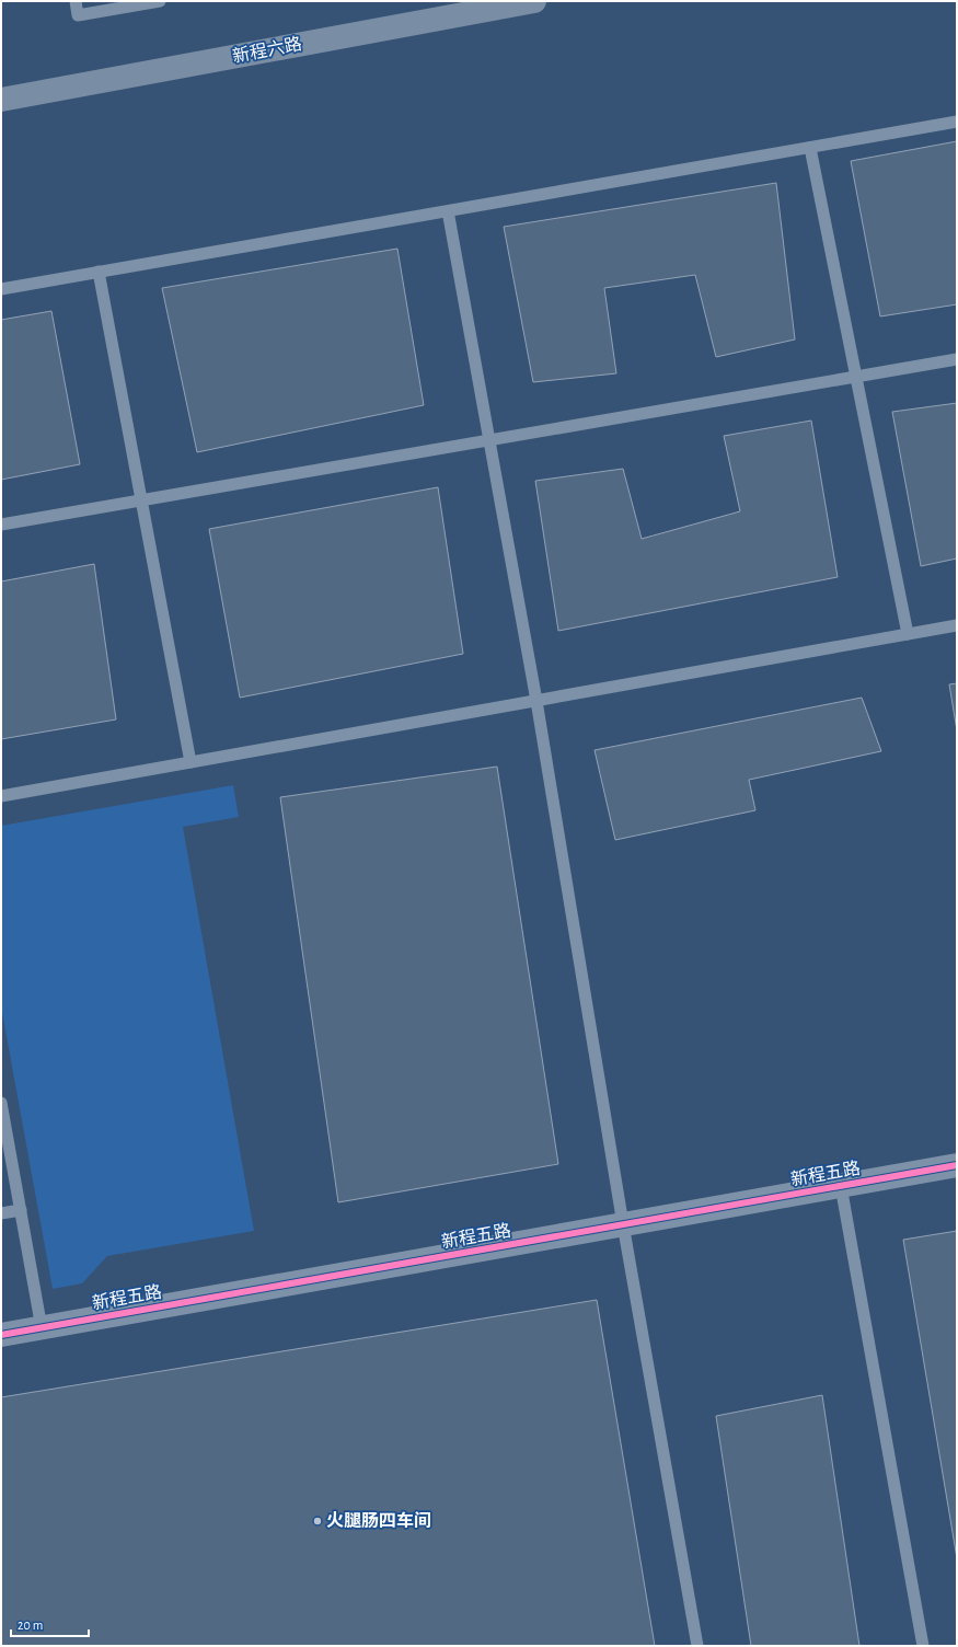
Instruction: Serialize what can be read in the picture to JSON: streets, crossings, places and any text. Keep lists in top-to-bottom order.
{
  "streets": {
    "main road": ["新程六路"],
    "street": ["新程五路"]
  },
  "places": ["火腿肠四车间"],
  "scale_bar": "20 m"
}
